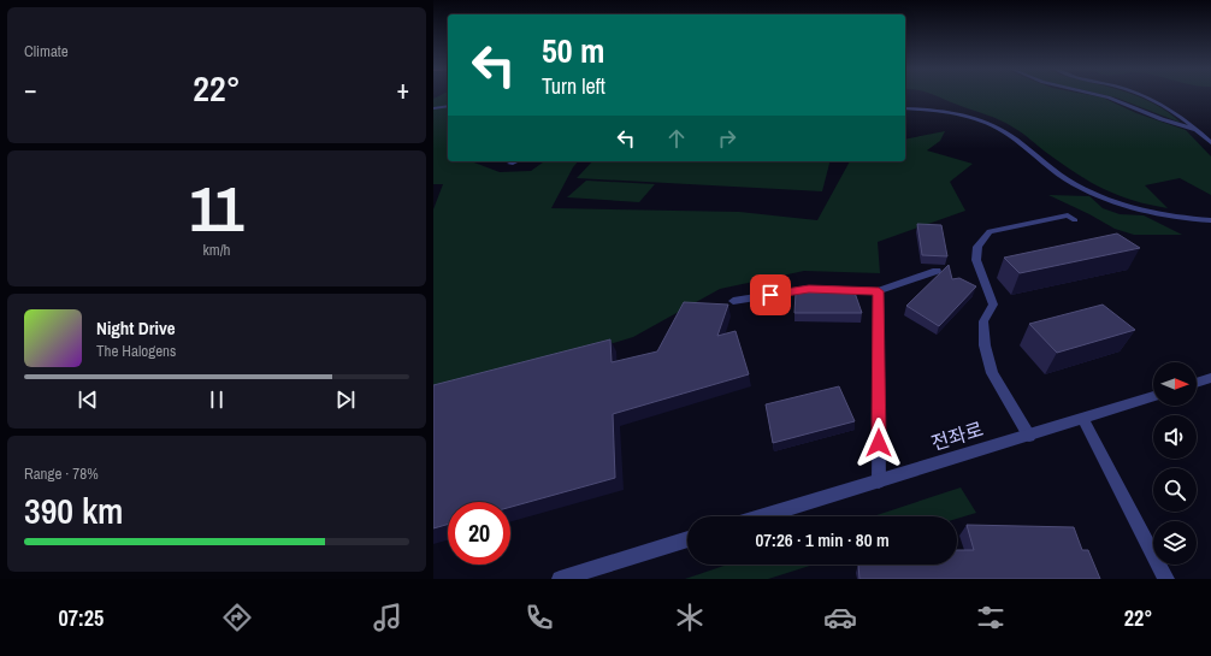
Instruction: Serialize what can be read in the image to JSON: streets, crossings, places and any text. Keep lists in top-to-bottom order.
{
  "streets": {
    "street": ["전좌로"]
  },
  "north": "right",
  "page": {
    "tile": [
      "Climate",
      ["11", "km/h"],
      ["Range · 78%", "390 km"]
    ],
    "turn": ["50 m", "Turn left"],
    "heat": ["−", "22°", "+"],
    "song": ["Night Drive", "The Halogens"],
    "limit": "20",
    "trip": "07:26 · 1 min · 80 m",
    "tabs": ["07:25", "22°"]
  }
}
